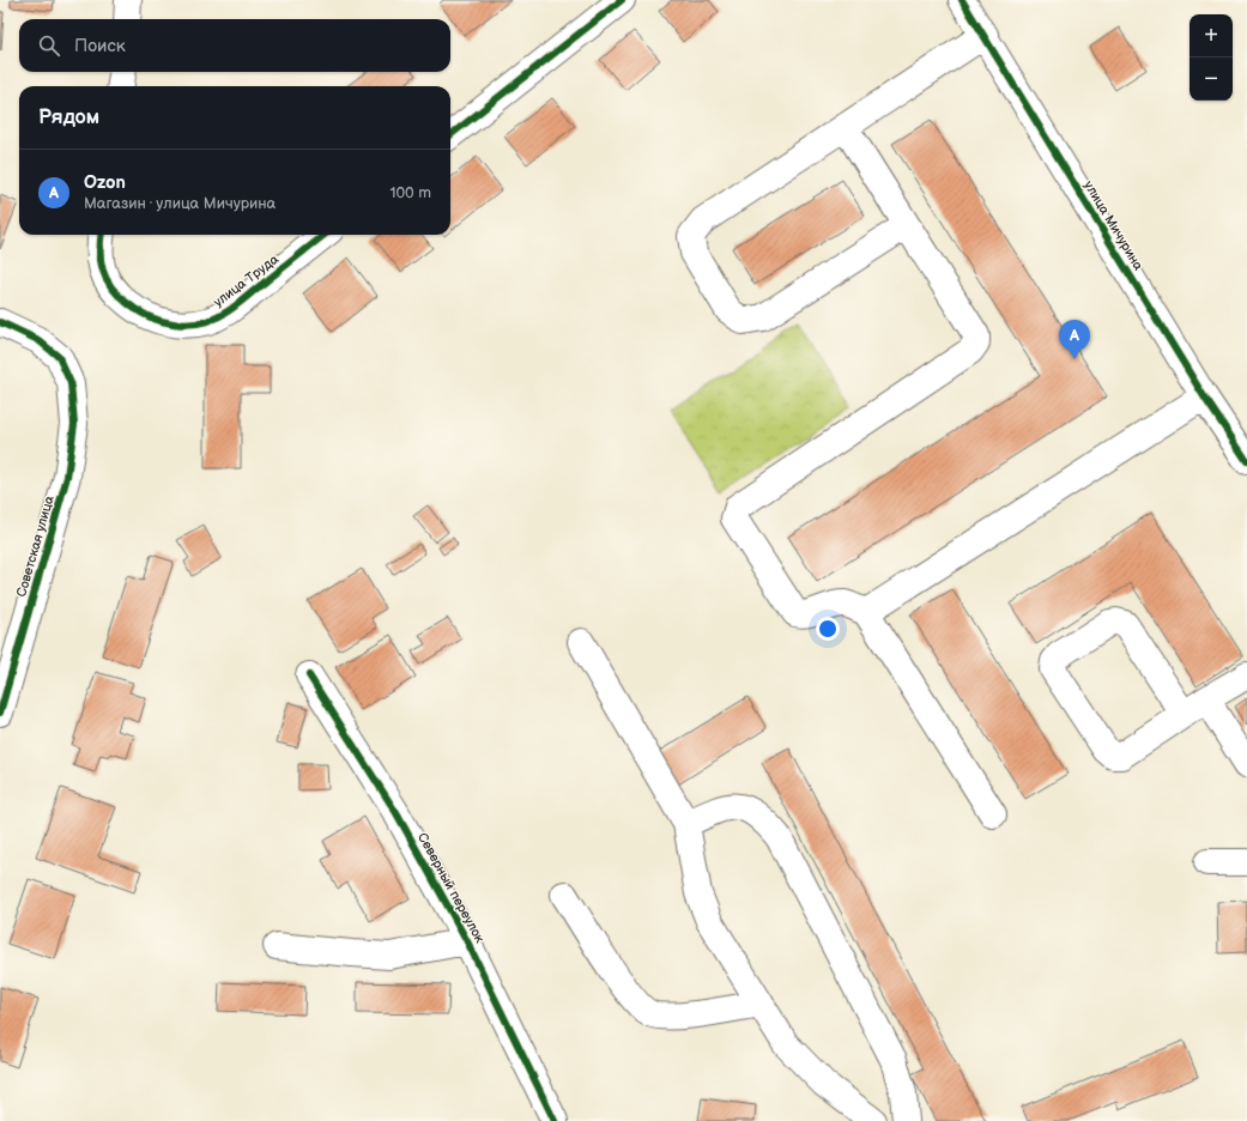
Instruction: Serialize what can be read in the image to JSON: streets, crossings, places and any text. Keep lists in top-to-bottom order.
{
  "streets": {
    "street": [
      "улица Мичурина",
      "улица Труда",
      "Советская улица",
      "Северный переулок"
    ]
  },
  "page": {
    "map_buttons": ["+", "−"],
    "search": "Поиск",
    "heading": "Рядом",
    "list": [
      {
        "mark": "A",
        "name": "Ozon",
        "note": "Магазин · улица Мичурина",
        "value": "100 m"
      }
    ],
    "pins": "A"
  }
}
